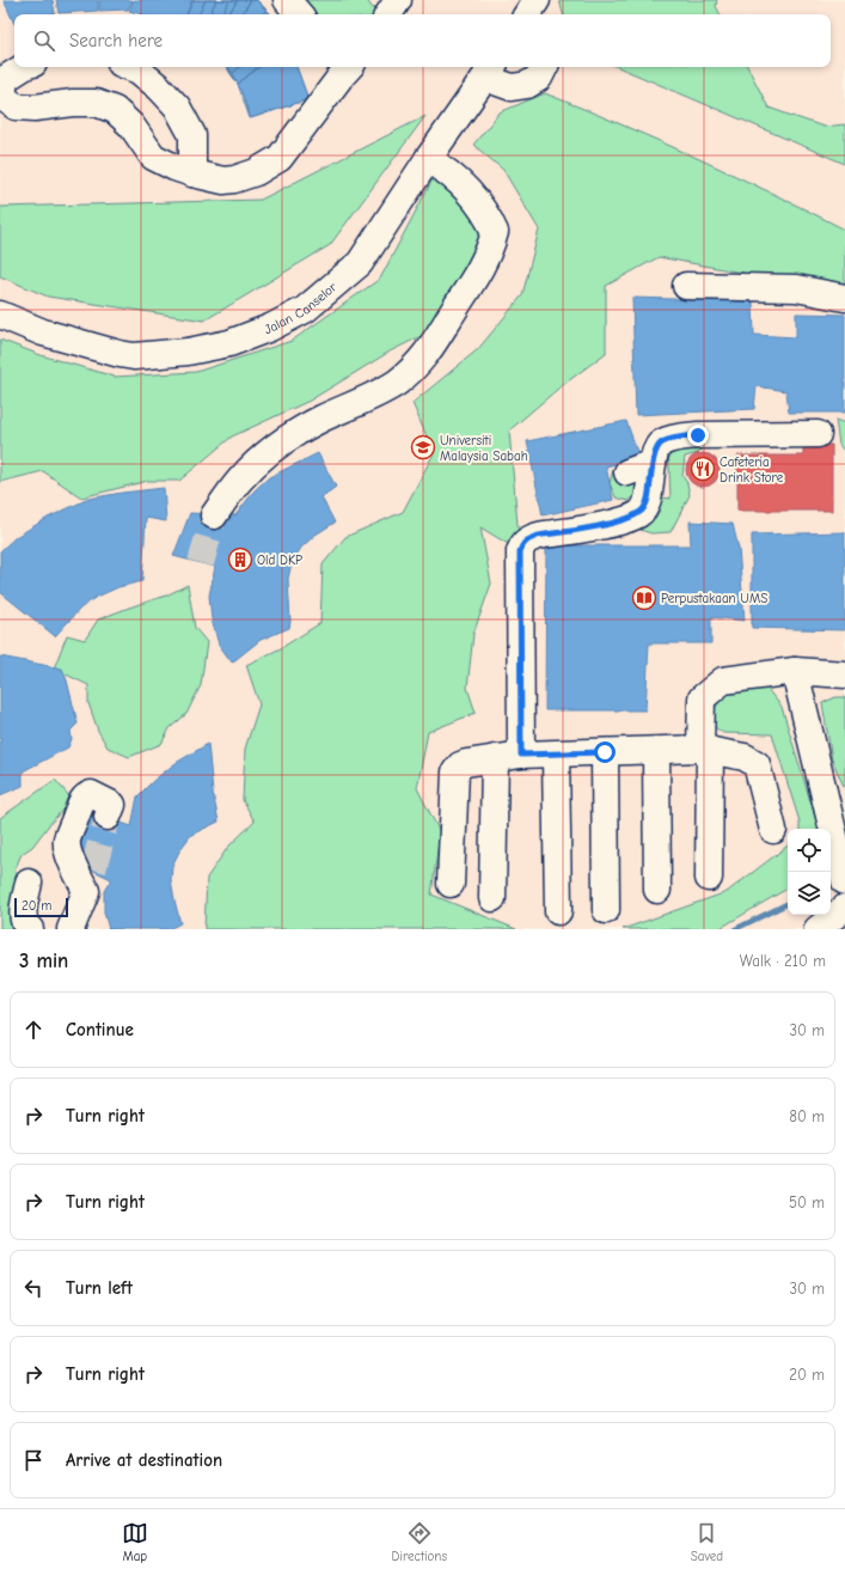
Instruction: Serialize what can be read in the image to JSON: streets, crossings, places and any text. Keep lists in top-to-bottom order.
{
  "streets": {
    "street": ["Jalan Canselor"]
  },
  "places": {
    "school or university": ["Universiti Malaysia Sabah"],
    "restaurant": ["Cafeteria Drink Store"],
    "building": ["Old DKP"],
    "library": ["Perpustakaan UMS"]
  },
  "scale_bar": "20 m",
  "page": {
    "search": "Search here",
    "scale": "20 m",
    "heading": ["3 min", "Walk · 210 m"],
    "list": [
      ["Continue", "30 m"],
      ["Turn right", "80 m"],
      ["Turn right", "50 m"],
      ["Turn left", "30 m"],
      ["Turn right", "20 m"],
      "Arrive at destination"
    ],
    "nav": ["Map", "Directions", "Saved"]
  }
}
